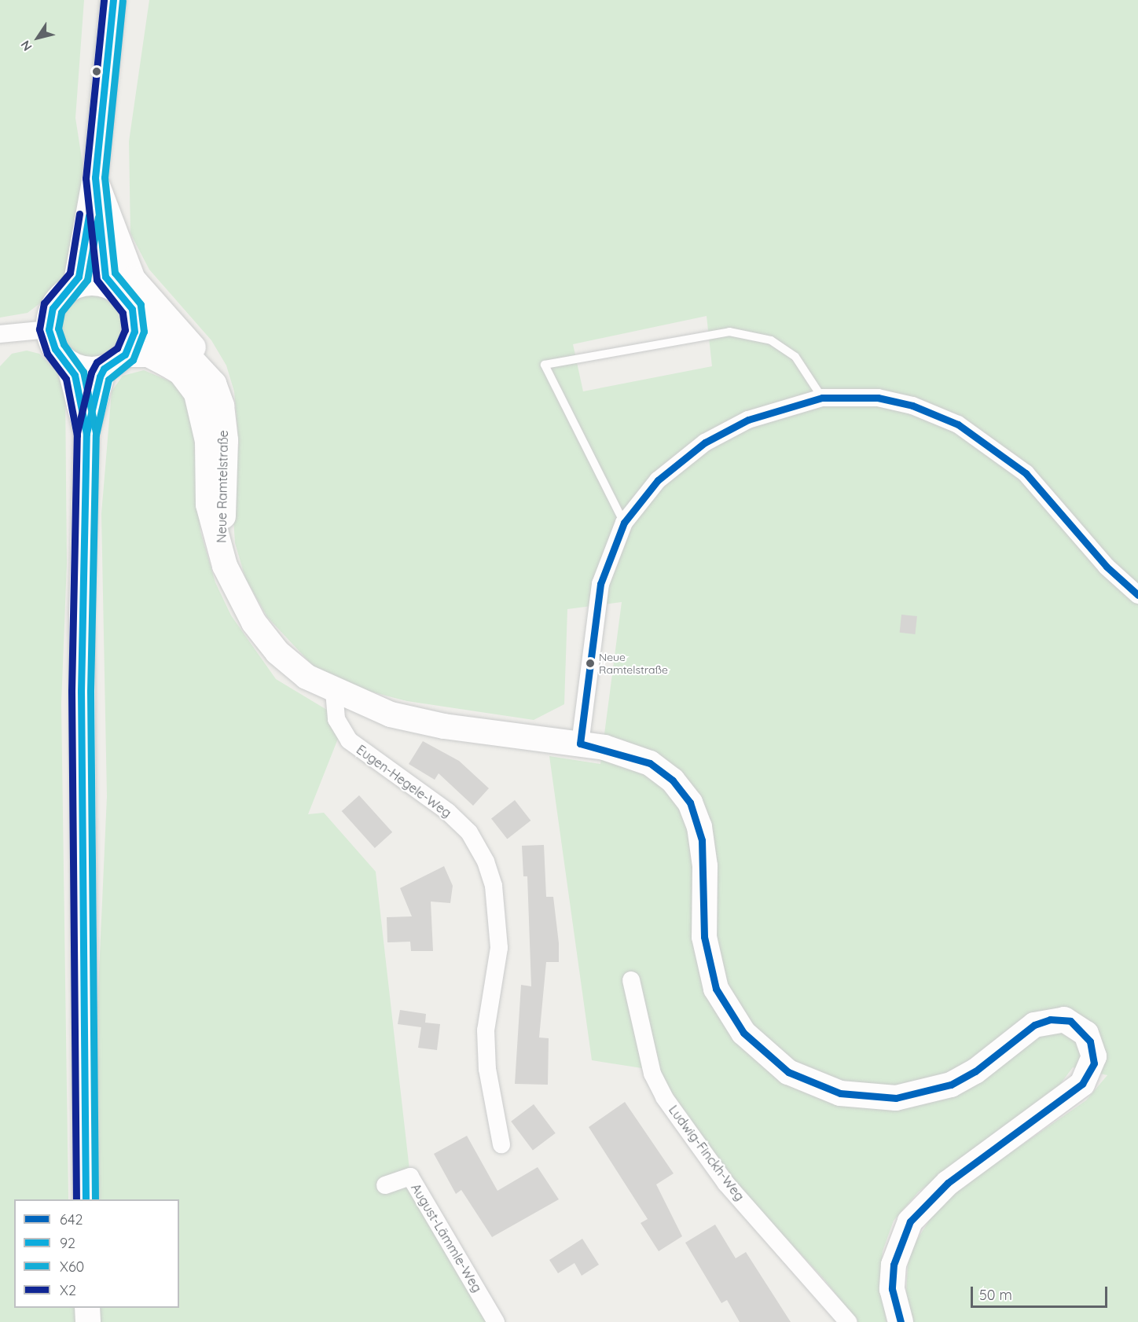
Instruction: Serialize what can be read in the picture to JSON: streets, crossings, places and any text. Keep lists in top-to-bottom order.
{
  "streets": {
    "main road": ["Neue Ramtelstraße"],
    "street": ["Eugen-Hegele-Weg", "Ludwig-Finckh-Weg", "August-Lämmle-Weg"]
  },
  "crossings": [
    ["Neue Ramtelstraße", "Eugen-Hegele-Weg"]
  ],
  "places": ["Neue Ramtelstraße"],
  "lines": [
    "transit line 92",
    "transit line X2",
    "transit line X60",
    "transit line 642"
  ],
  "legend": [
    "642",
    "92",
    "X60",
    "X2"
  ],
  "scale_bar": "50 m",
  "north": "bottom left"
}
